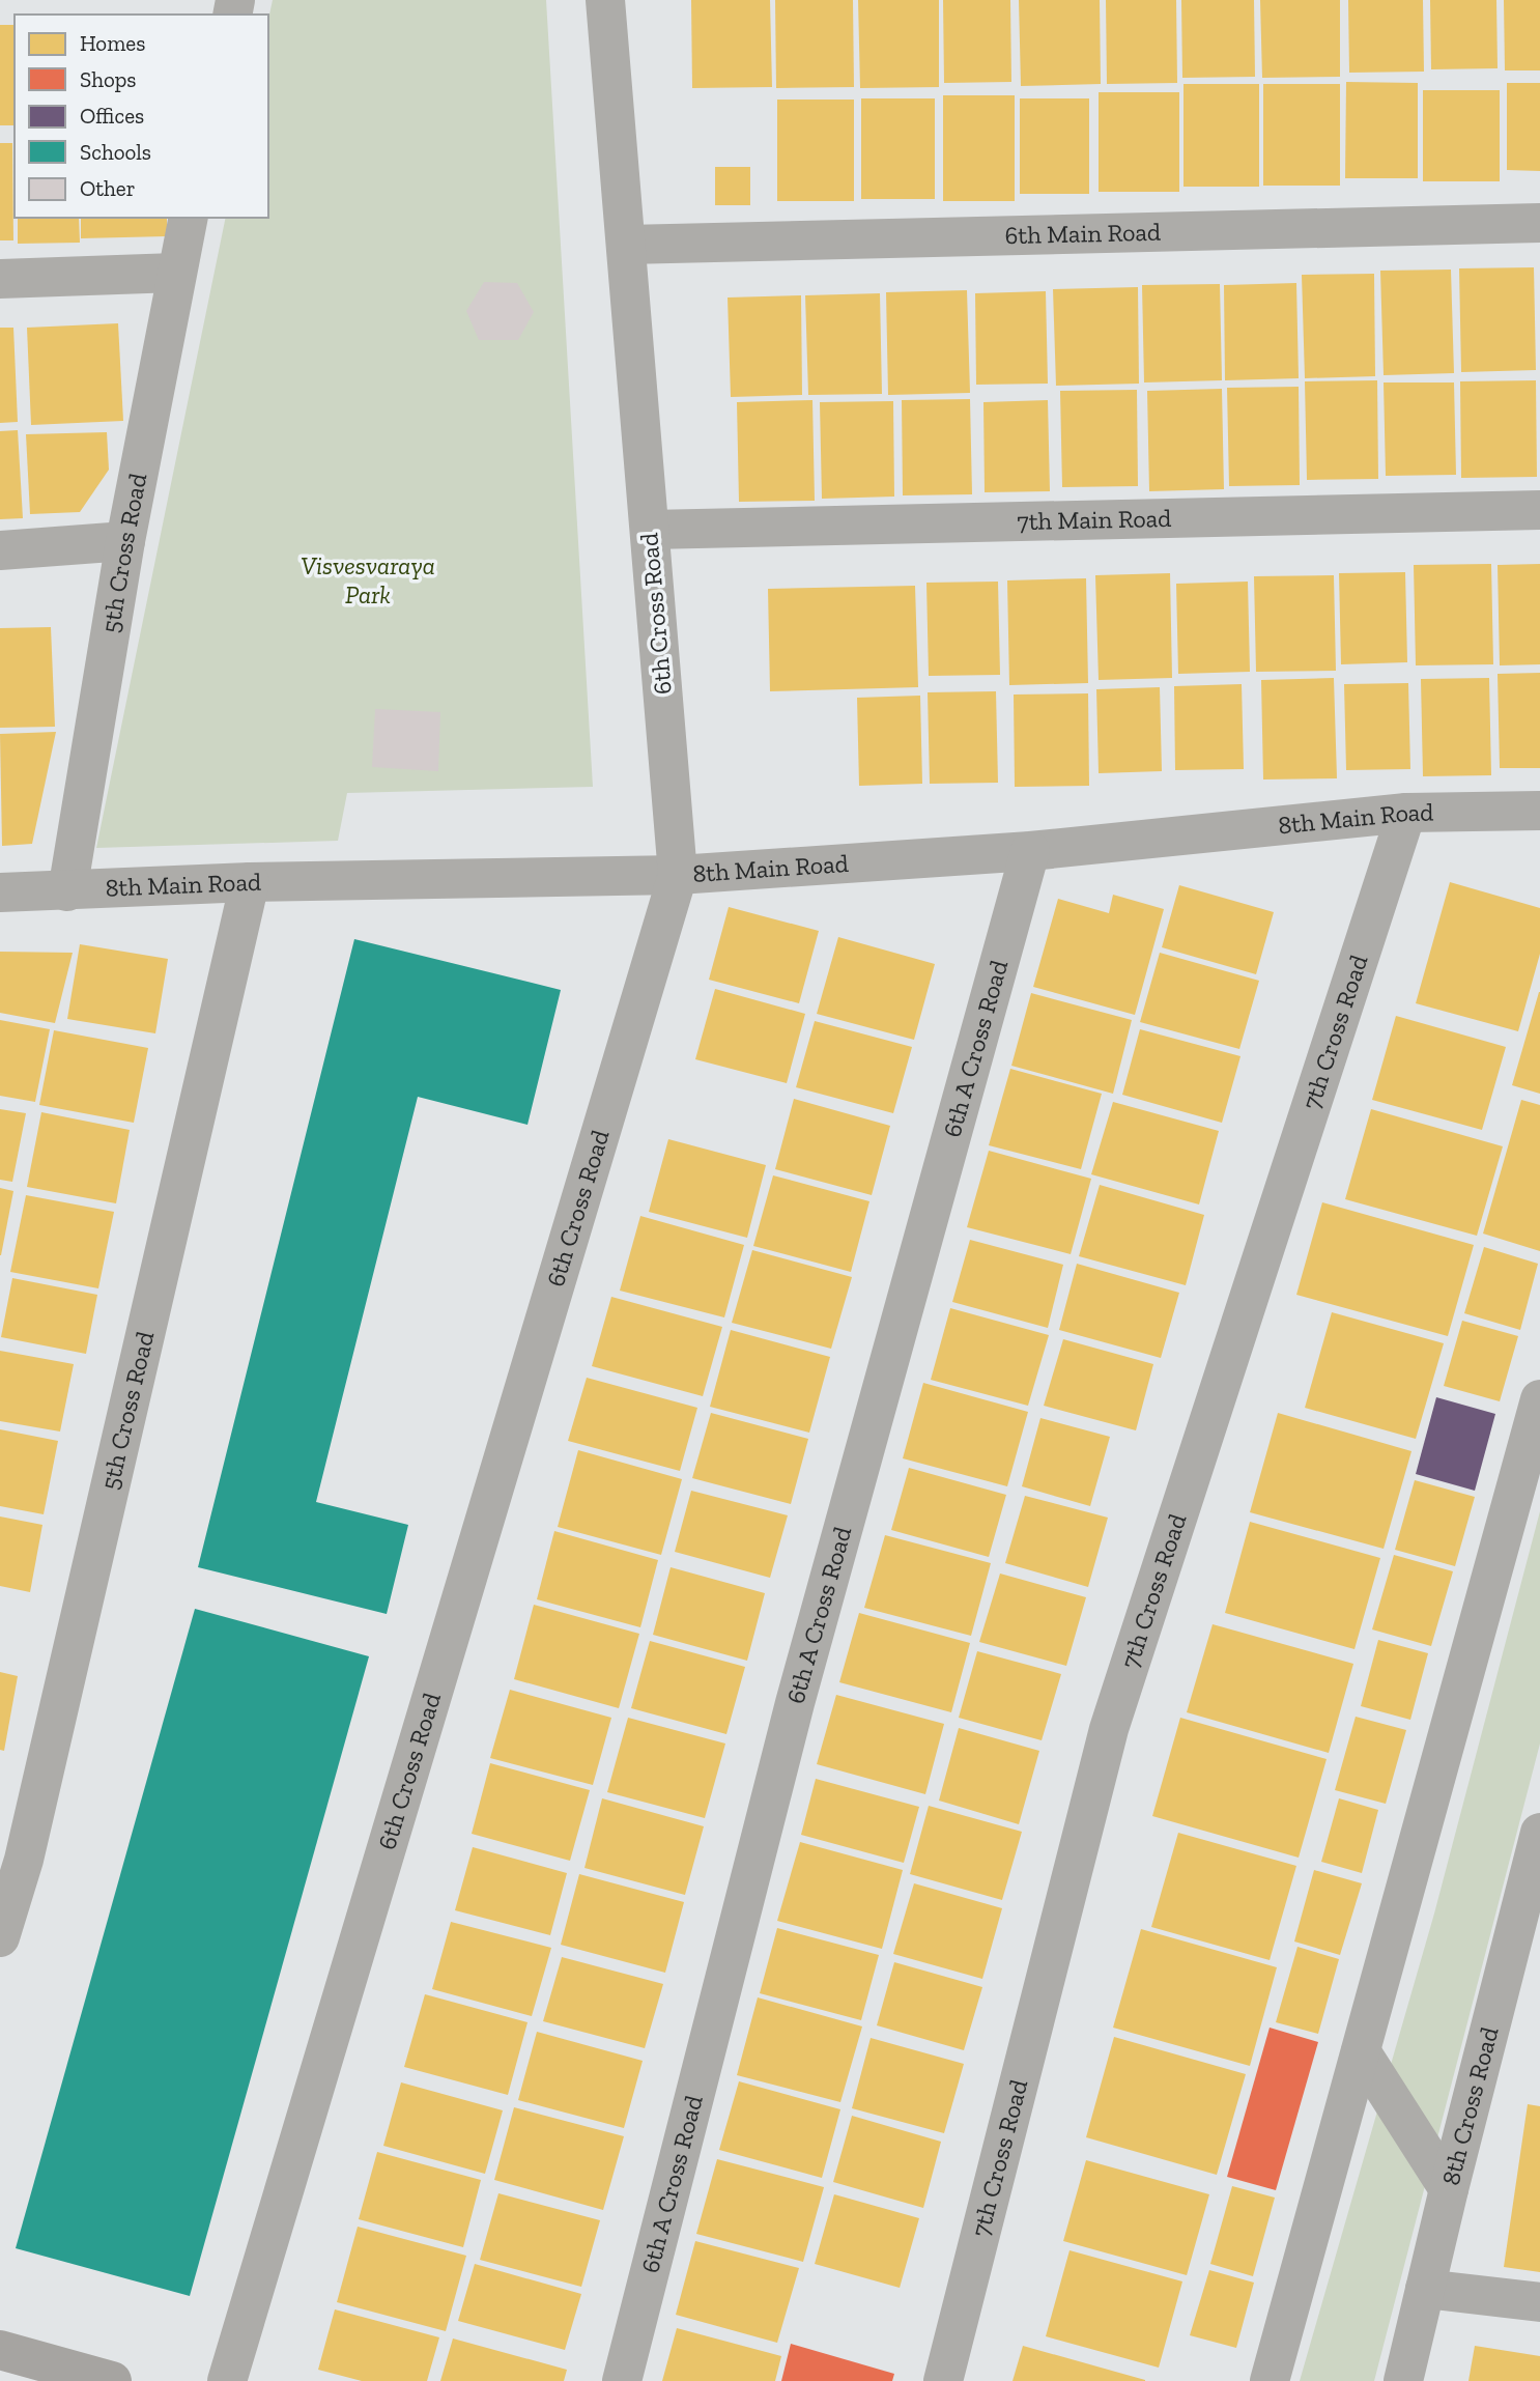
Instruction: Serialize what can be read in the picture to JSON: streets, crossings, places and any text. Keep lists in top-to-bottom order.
{
  "streets": {
    "street": [
      "6th Main Road",
      "7th Main Road",
      "5th Cross Road",
      "6th Cross Road",
      "8th Main Road",
      "7th Cross Road",
      "6th A Cross Road",
      "8th Cross Road"
    ]
  },
  "crossings": [
    ["6th Main Road", "6th Cross Road"],
    ["7th Main Road", "6th Cross Road"],
    ["5th Cross Road", "8th Main Road"],
    ["6th Cross Road", "8th Main Road"],
    ["8th Main Road", "7th Cross Road"],
    ["8th Main Road", "6th A Cross Road"]
  ],
  "parks": ["Visvesvaraya Park"],
  "legend": [
    "Homes",
    "Shops",
    "Offices",
    "Schools",
    "Other"
  ]
}
